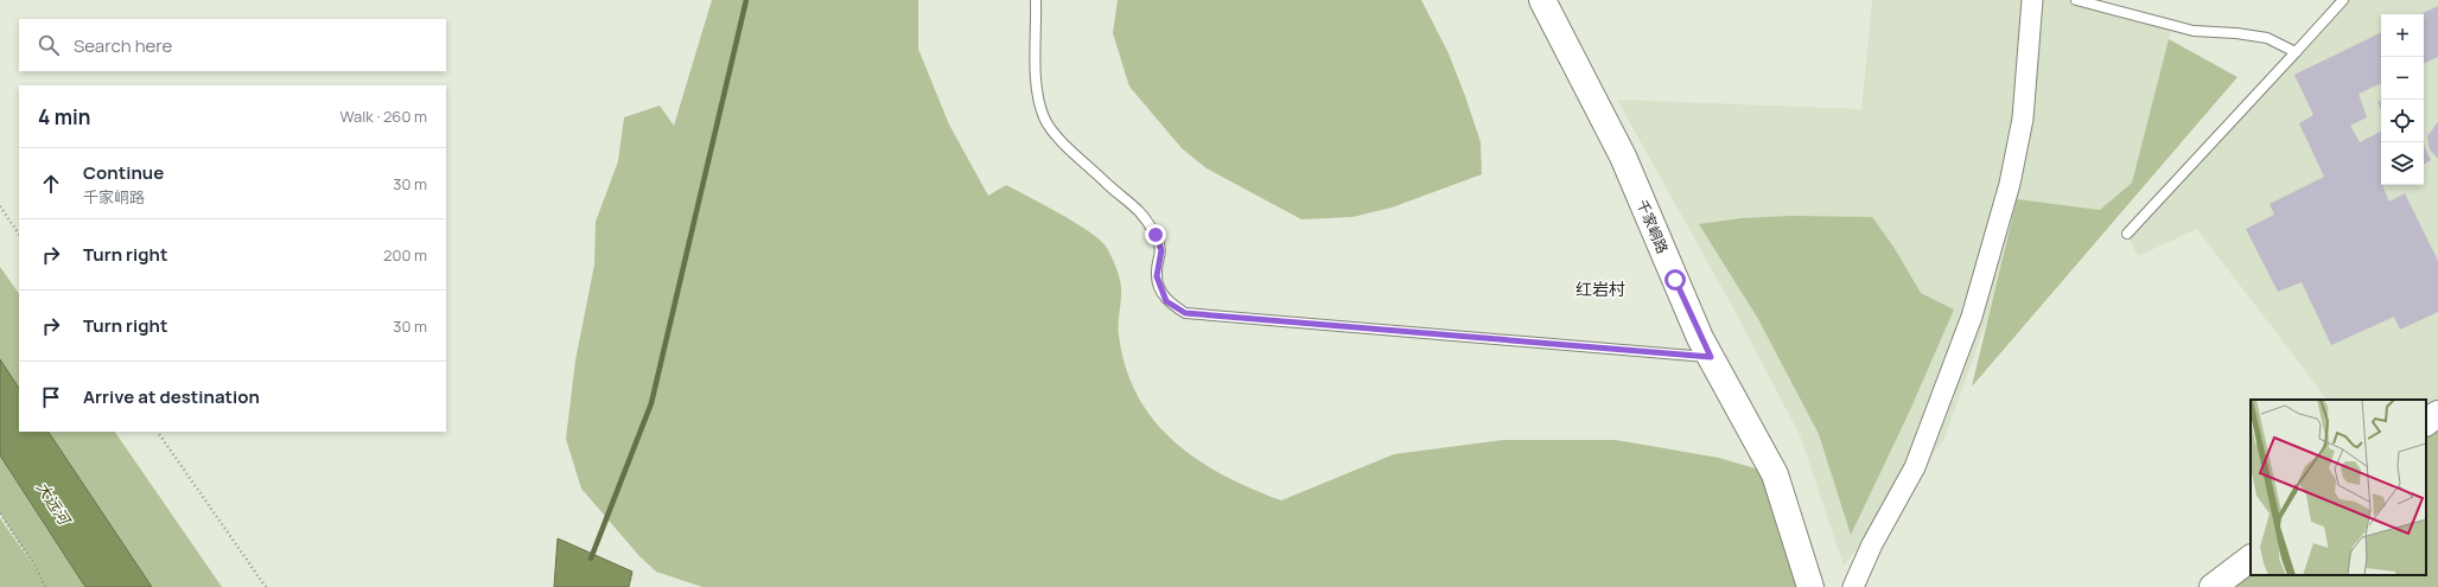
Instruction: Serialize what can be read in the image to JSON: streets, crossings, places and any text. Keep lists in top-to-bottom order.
{
  "streets": {
    "main road": ["千家峒路"]
  },
  "districts": ["红岩村"],
  "water": ["大远河"],
  "page": {
    "map_buttons": ["+", "−"],
    "search": "Search here",
    "heading": ["4 min", "Walk · 260 m"],
    "list": [
      ["Continue", "千家峒路", "30 m"],
      ["Turn right", "200 m"],
      ["Turn right", "30 m"],
      "Arrive at destination"
    ]
  }
}
